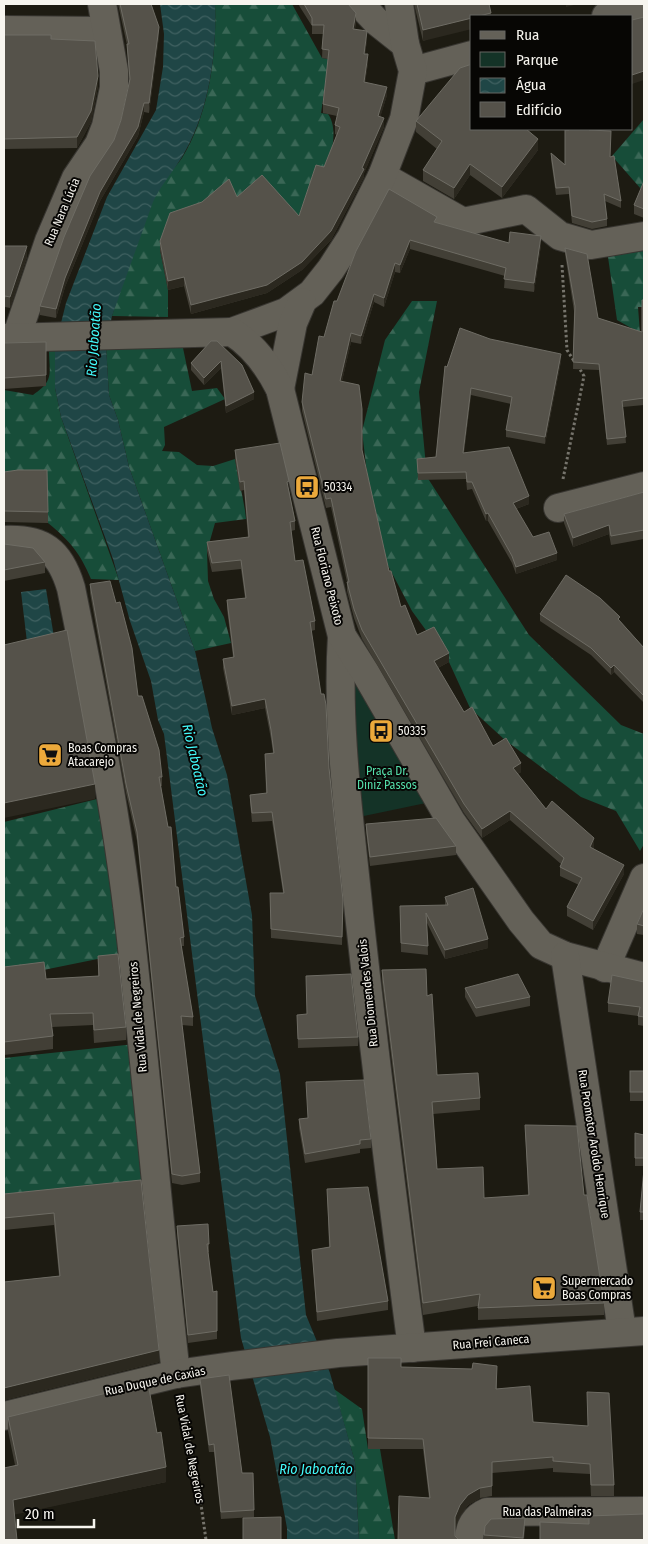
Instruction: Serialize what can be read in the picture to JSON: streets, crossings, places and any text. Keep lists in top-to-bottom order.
{
  "streets": {
    "street": [
      "Rua Nara Lúcia",
      "Rua Floriano Peixoto",
      "Rua Diomendes Valois",
      "Rua Vidal de Negreiros",
      "Rua Promotor Aroldo Henrique",
      "Rua Frei Caneca",
      "Rua Duque de Caxias",
      "Rua das Palmeiras"
    ]
  },
  "crossings": [
    ["Rua Floriano Peixoto", "Rua Diomendes Valois"],
    ["Rua Floriano Peixoto", "Rua Promotor Aroldo Henrique"],
    ["Rua Diomendes Valois", "Rua Frei Caneca"],
    ["Rua Vidal de Negreiros", "Rua Duque de Caxias"],
    ["Rua Promotor Aroldo Henrique", "Rua Frei Caneca"],
    ["Rua Frei Caneca", "Rua Duque de Caxias"]
  ],
  "water": ["Rio Jaboatão"],
  "parks": ["Praça Dr. Diniz Passos"],
  "places": {
    "bus stop": ["50334", "50335"],
    "supermarket": ["Boas Compras Atacarejo", "Supermercado Boas Compras"]
  },
  "legend": [
    "Rua",
    "Parque",
    "Água",
    "Edifício"
  ],
  "scale_bar": "20 m"
}
